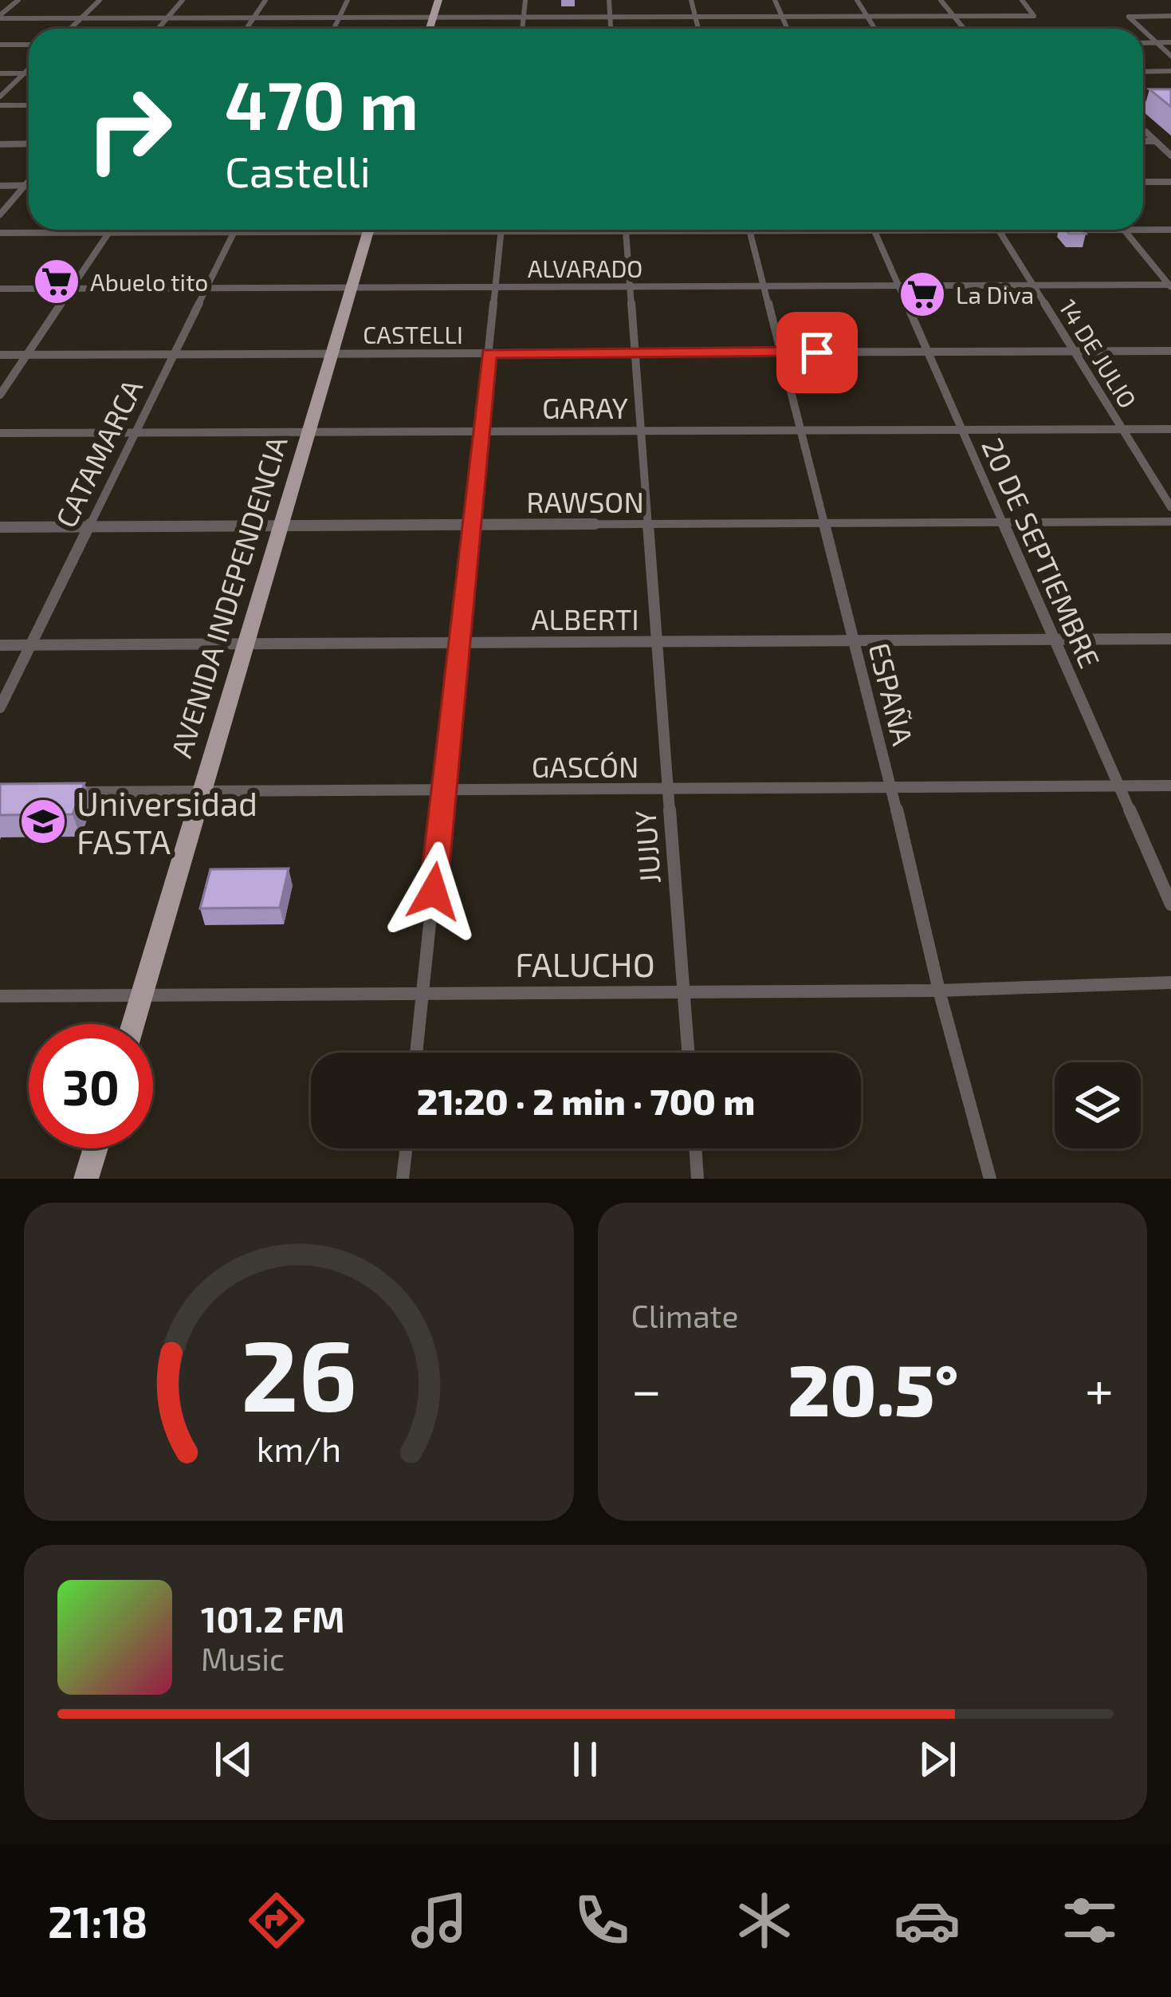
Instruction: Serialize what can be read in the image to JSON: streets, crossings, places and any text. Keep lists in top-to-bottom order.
{
  "streets": {
    "main road": ["AVENIDA INDEPENDENCIA"],
    "street": [
      "ALVARADO",
      "CASTELLI",
      "14 DE JULIO",
      "GARAY",
      "CATAMARCA",
      "RAWSON",
      "20 DE SEPTIEMBRE",
      "ALBERTI",
      "ESPAÑA",
      "GASCÓN",
      "JUJUY",
      "FALUCHO"
    ]
  },
  "crossings": [
    ["ALVARADO", "14 DE JULIO"],
    ["ALVARADO", "CATAMARCA"],
    ["ALVARADO", "20 DE SEPTIEMBRE"],
    ["ALVARADO", "AVENIDA INDEPENDENCIA"],
    ["ALVARADO", "ESPAÑA"],
    ["ALVARADO", "JUJUY"],
    ["CASTELLI", "14 DE JULIO"],
    ["CASTELLI", "CATAMARCA"],
    ["CASTELLI", "20 DE SEPTIEMBRE"],
    ["CASTELLI", "AVENIDA INDEPENDENCIA"],
    ["CASTELLI", "ESPAÑA"],
    ["CASTELLI", "JUJUY"],
    ["14 DE JULIO", "GARAY"],
    ["GARAY", "CATAMARCA"],
    ["GARAY", "20 DE SEPTIEMBRE"],
    ["GARAY", "AVENIDA INDEPENDENCIA"],
    ["GARAY", "ESPAÑA"],
    ["GARAY", "JUJUY"],
    ["CATAMARCA", "RAWSON"],
    ["CATAMARCA", "ALBERTI"],
    ["RAWSON", "20 DE SEPTIEMBRE"],
    ["RAWSON", "AVENIDA INDEPENDENCIA"],
    ["RAWSON", "ESPAÑA"],
    ["RAWSON", "JUJUY"],
    ["20 DE SEPTIEMBRE", "ALBERTI"],
    ["20 DE SEPTIEMBRE", "GASCÓN"],
    ["AVENIDA INDEPENDENCIA", "ALBERTI"],
    ["AVENIDA INDEPENDENCIA", "GASCÓN"],
    ["AVENIDA INDEPENDENCIA", "FALUCHO"],
    ["ALBERTI", "ESPAÑA"],
    ["ALBERTI", "JUJUY"],
    ["ESPAÑA", "GASCÓN"],
    ["ESPAÑA", "FALUCHO"],
    ["GASCÓN", "JUJUY"],
    ["JUJUY", "FALUCHO"]
  ],
  "places": {
    "supermarket": ["Abuelo tito", "La Diva"],
    "school or university": ["Universidad FASTA"]
  },
  "page": {
    "turn": ["470 m", "Castelli"],
    "limit": "30",
    "trip": "21:20 · 2 min · 700 m",
    "tile": "Climate",
    "heat": ["−", "20.5°", "+"],
    "song": ["101.2 FM", "Music"],
    "tabs": "21:18",
    "gauge": ["26", "km/h"]
  }
}
